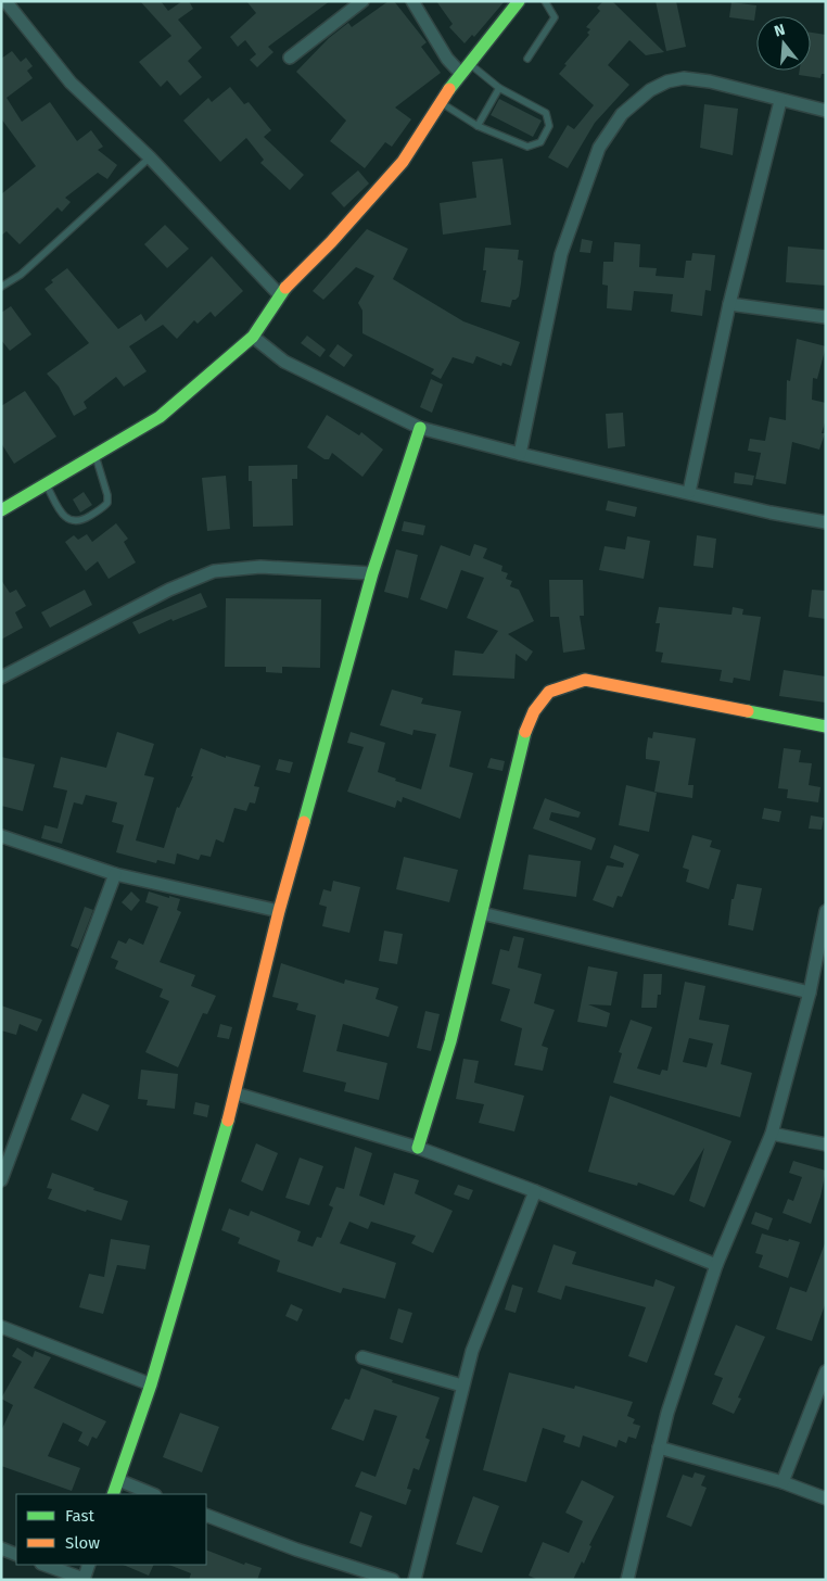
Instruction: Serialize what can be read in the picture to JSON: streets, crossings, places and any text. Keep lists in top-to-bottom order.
{
  "legend": ["Fast", "Slow"],
  "north": "top"
}
